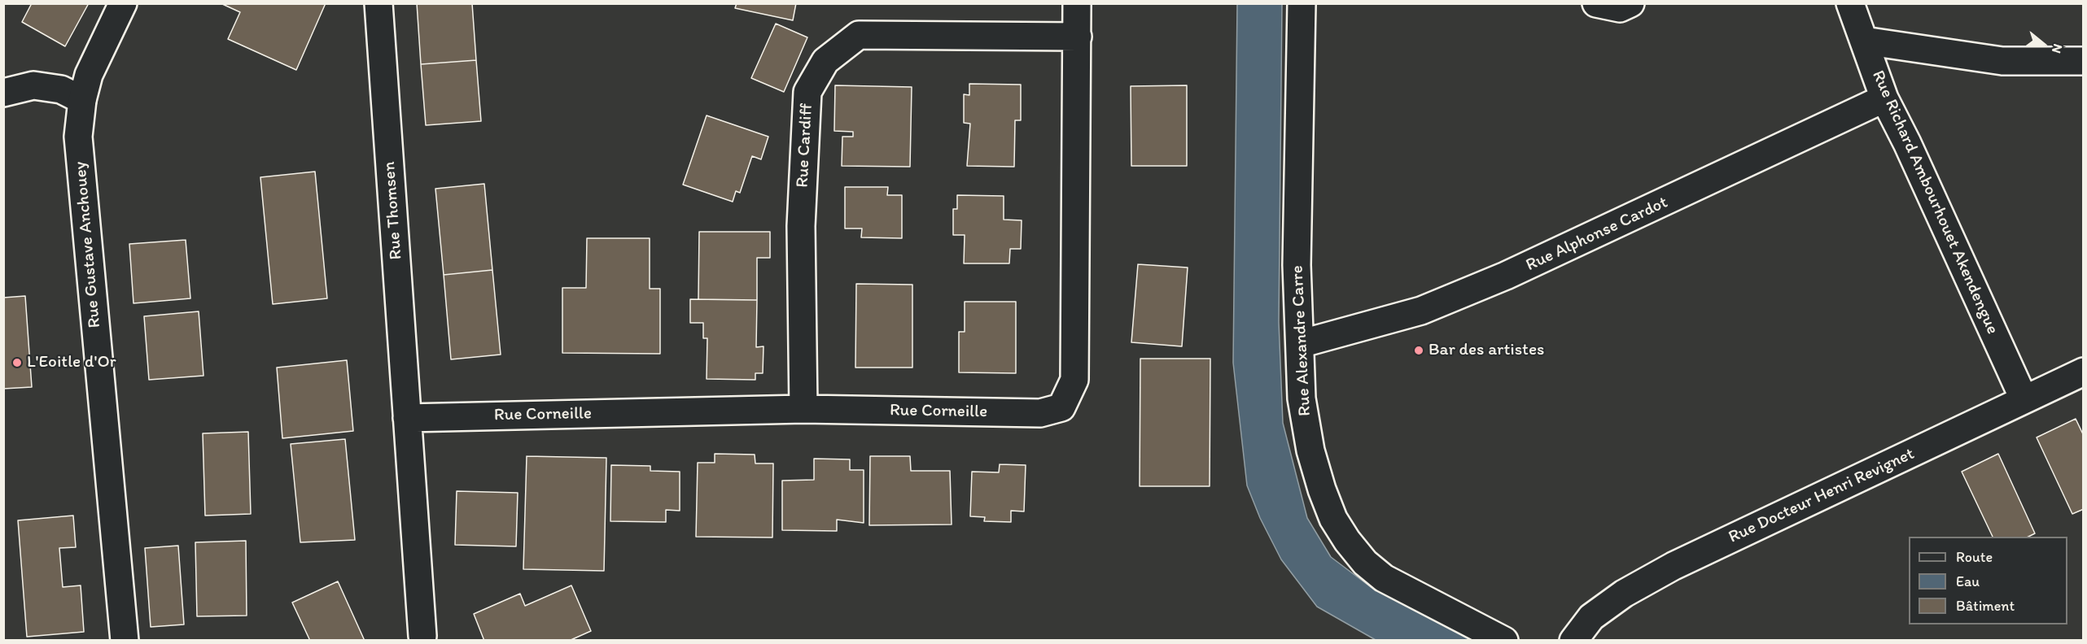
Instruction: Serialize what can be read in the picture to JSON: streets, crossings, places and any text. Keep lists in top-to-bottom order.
{
  "streets": {
    "street": [
      "Rue Cardiff",
      "Rue Richard Ambourhouet Akendengue",
      "Rue Thomsen",
      "Rue Alphonse Cardot",
      "Rue Gustave Anchouey",
      "Rue Alexandre Carre",
      "Rue Corneille",
      "Rue Docteur Henri Revignet"
    ]
  },
  "crossings": [
    ["Rue Cardiff", "Rue Corneille"],
    ["Rue Richard Ambourhouet Akendengue", "Rue Alphonse Cardot"],
    ["Rue Richard Ambourhouet Akendengue", "Rue Docteur Henri Revignet"],
    ["Rue Thomsen", "Rue Corneille"],
    ["Rue Alphonse Cardot", "Rue Alexandre Carre"]
  ],
  "places": ["Bar des artistes", "L'Eoitle d'Or"],
  "legend": ["Route", "Eau", "Bâtiment"],
  "north": "right"
}
